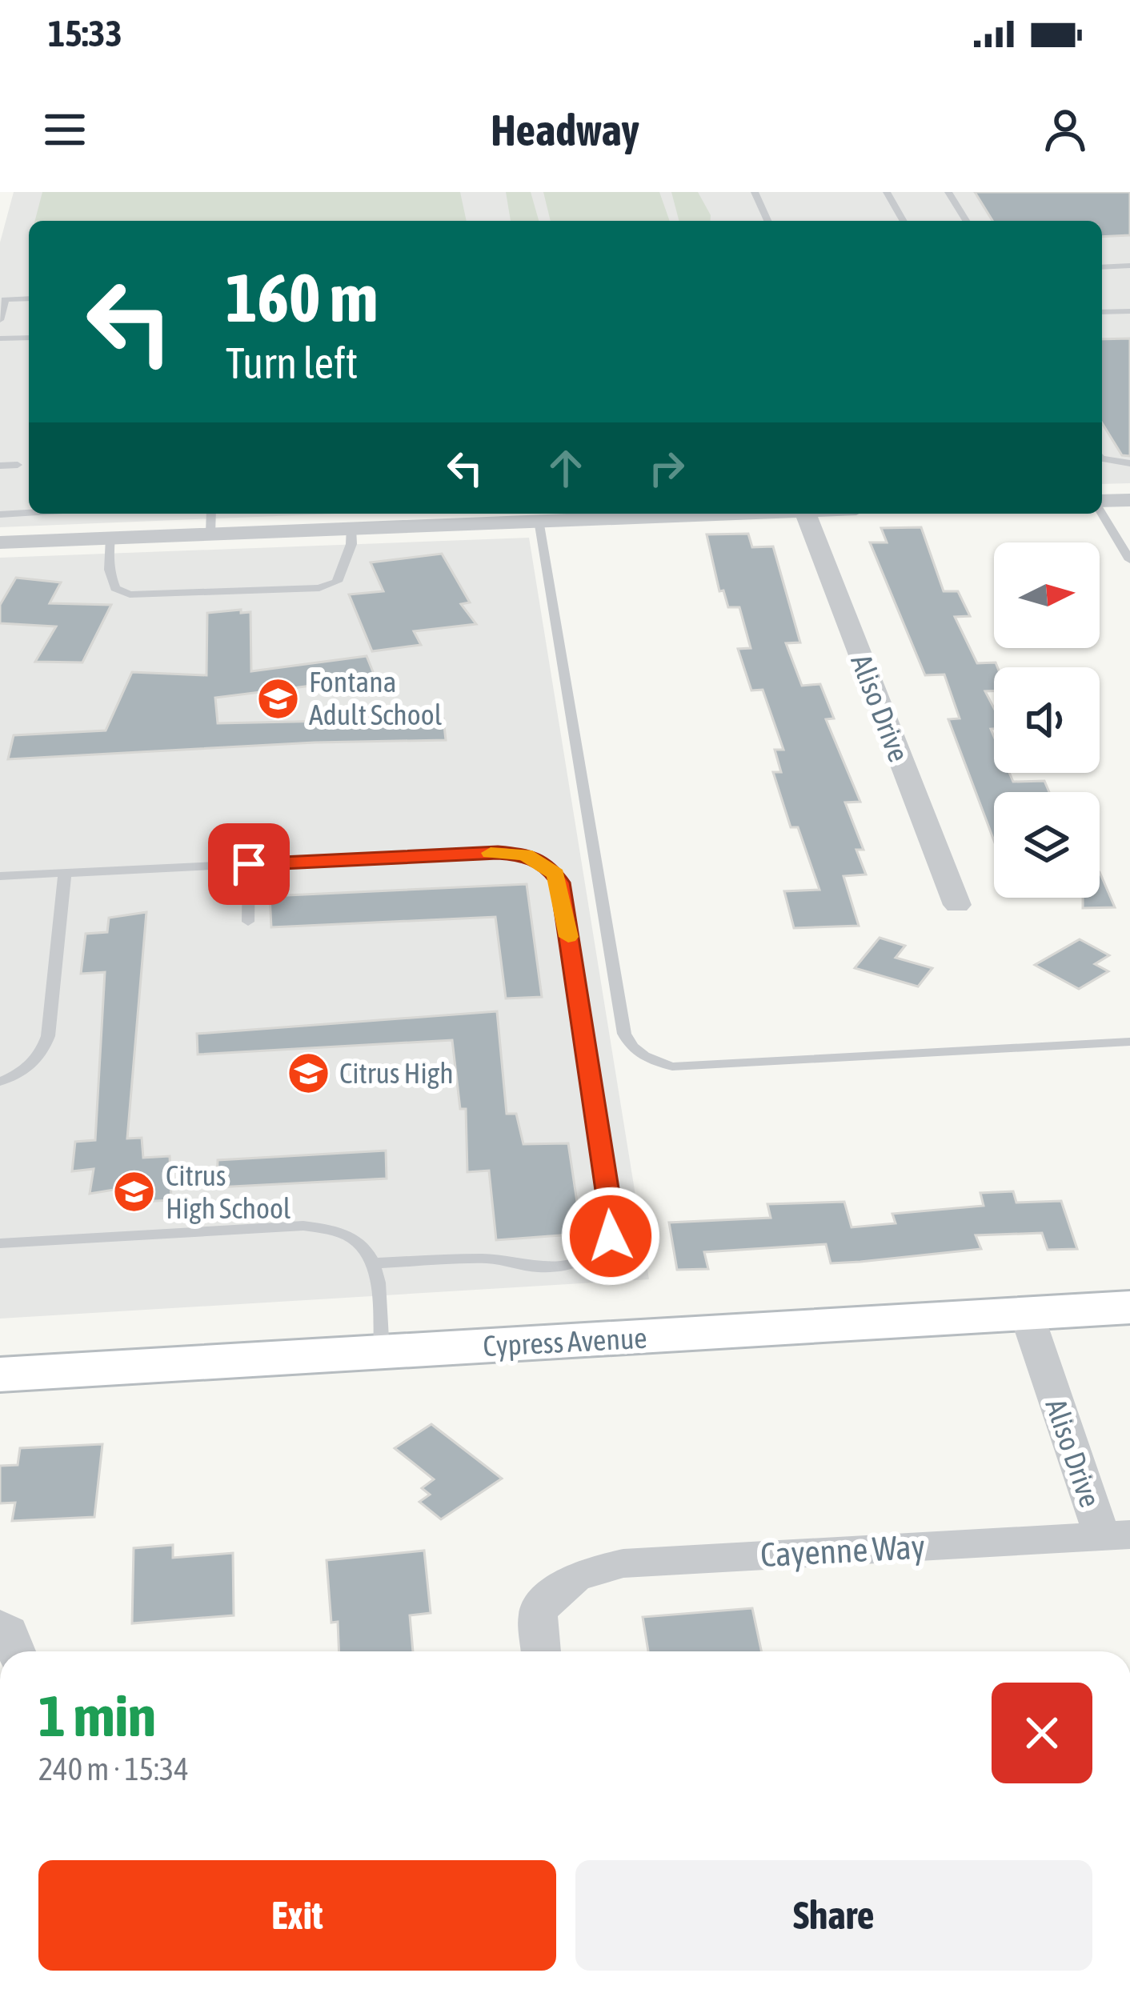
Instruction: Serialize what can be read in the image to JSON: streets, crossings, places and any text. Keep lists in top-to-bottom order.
{
  "streets": {
    "street": ["Aliso Drive", "Cypress Avenue", "Cayenne Way"]
  },
  "crossings": [
    ["Aliso Drive", "Cypress Avenue"],
    ["Aliso Drive", "Cayenne Way"]
  ],
  "places": {
    "school or university": ["Fontana Adult School", "Citrus High", "Citrus High School"]
  },
  "north": "right",
  "page": {
    "status": "15:33",
    "header": "Headway",
    "turn": ["160 m", "Turn left"],
    "heading": ["1 min", "240 m · 15:34"],
    "buttons": ["Exit", "Share"]
  }
}
